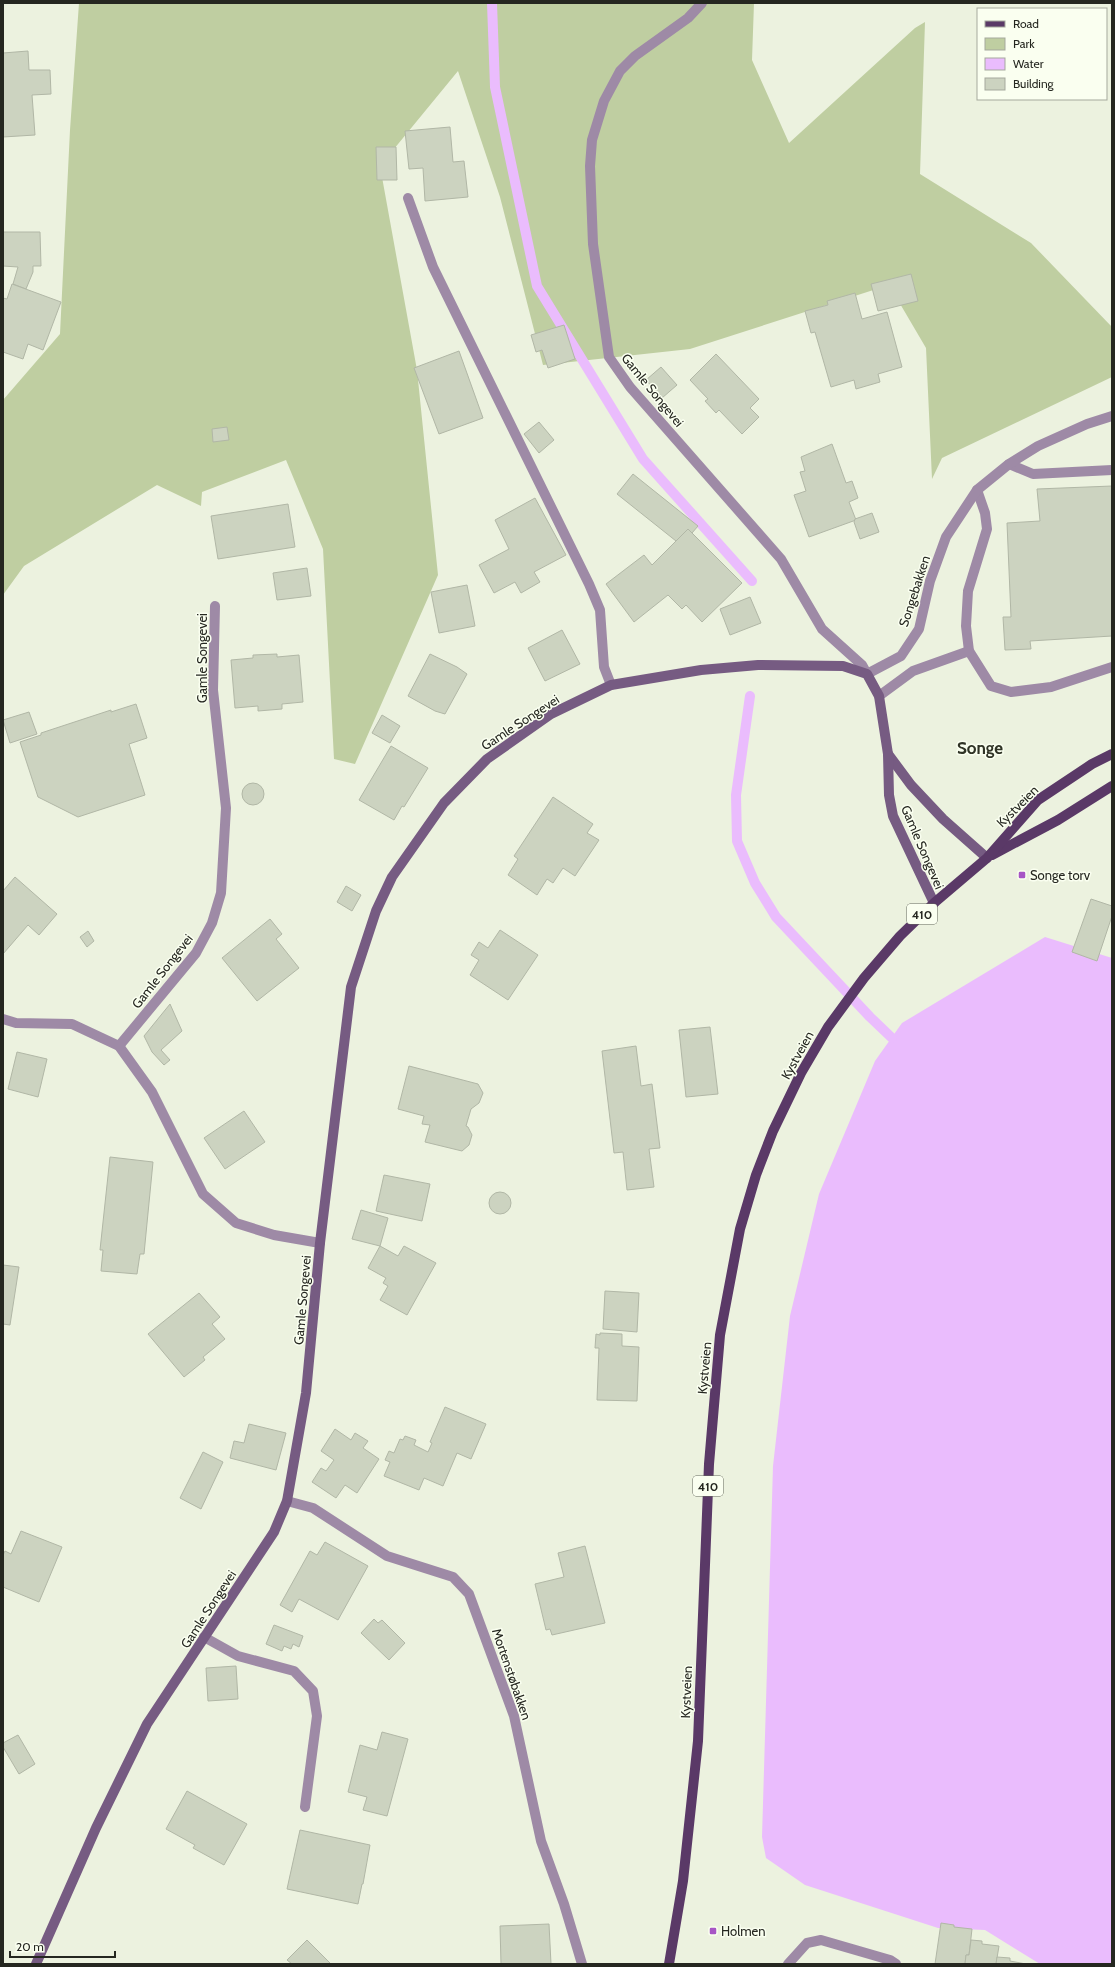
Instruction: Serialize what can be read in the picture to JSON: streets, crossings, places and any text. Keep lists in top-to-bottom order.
{
  "streets": {
    "main road": ["Gamle Songevei", "Kystveien", "410"],
    "street": ["Songebakken", "Mortenstøbakken"]
  },
  "crossings": [
    ["Gamle Songevei", "Songebakken"],
    ["Gamle Songevei", "Kystveien"],
    ["Gamle Songevei", "Mortenstøbakken"]
  ],
  "districts": ["Songe"],
  "places": {
    "transit": ["Songe torv", "Holmen"]
  },
  "legend": [
    "Road",
    "Park",
    "Water",
    "Building"
  ],
  "scale_bar": "20 m"
}
